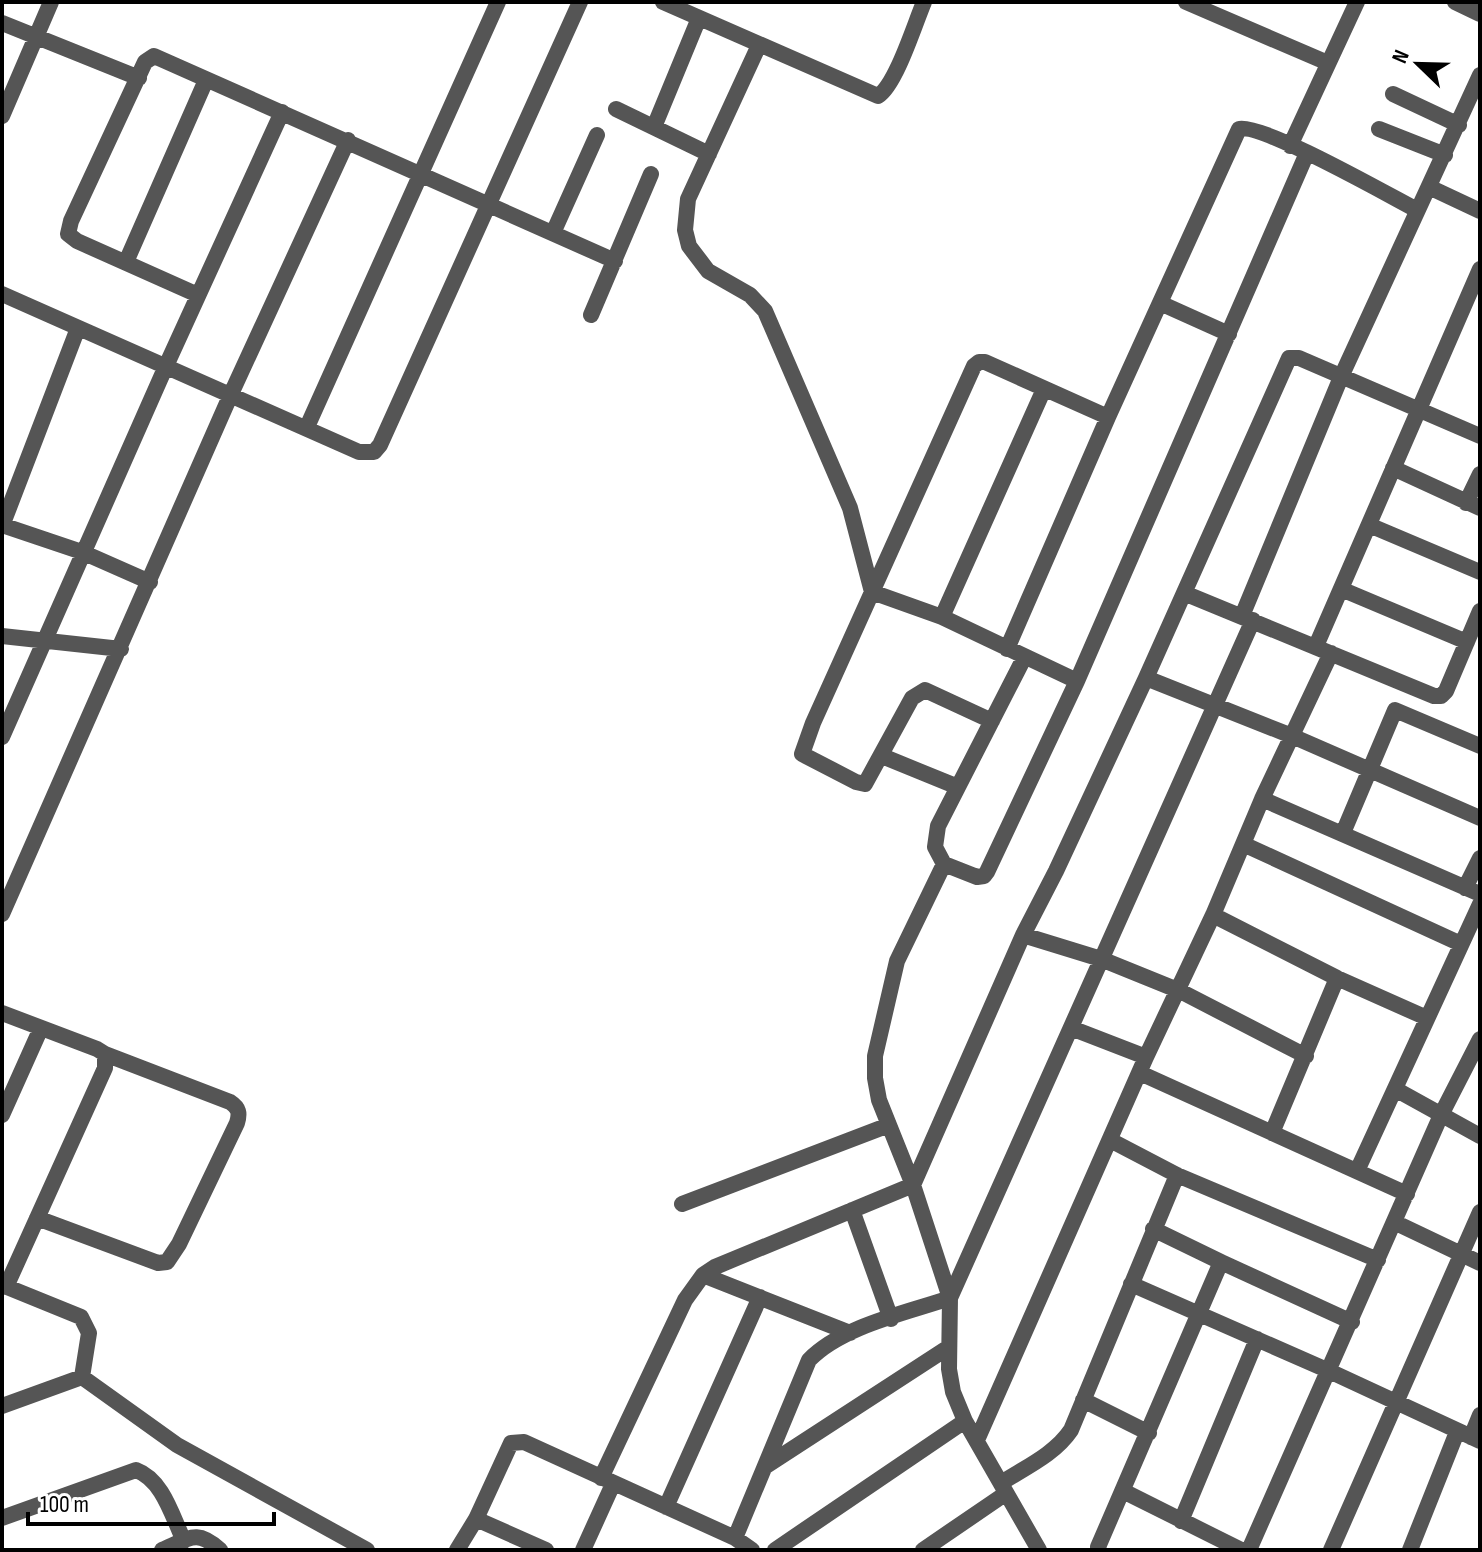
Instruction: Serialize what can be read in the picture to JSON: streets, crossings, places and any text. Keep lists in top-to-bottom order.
{
  "scale_bar": "100 m",
  "north": "top left"
}
